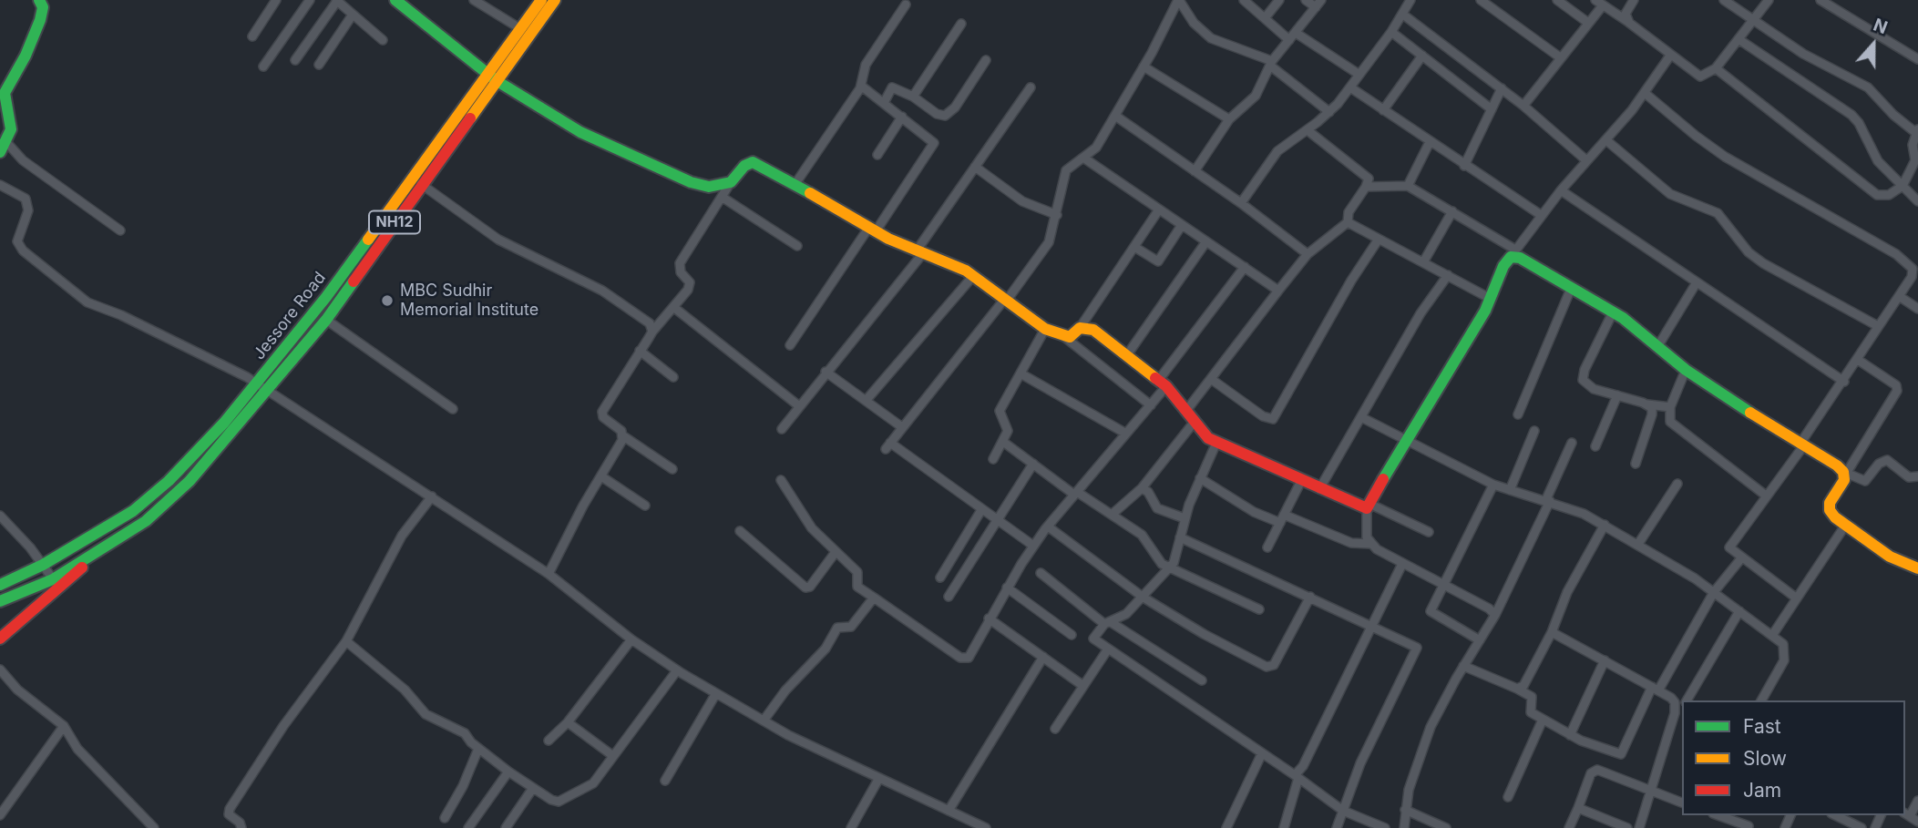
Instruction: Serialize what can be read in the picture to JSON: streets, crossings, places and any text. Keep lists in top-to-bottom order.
{
  "streets": {
    "main road": ["NH12", "Jessore Road"]
  },
  "crossings": [
    ["NH12", "Jessore Road"]
  ],
  "places": ["MBC Sudhir Memorial Institute"],
  "legend": ["Fast", "Slow", "Jam"],
  "north": "top"
}
